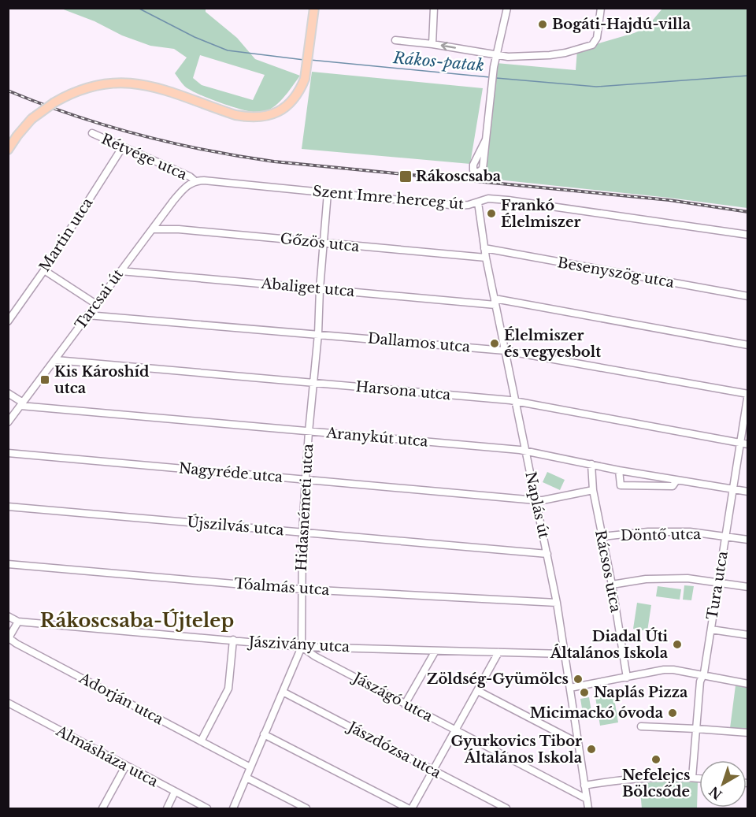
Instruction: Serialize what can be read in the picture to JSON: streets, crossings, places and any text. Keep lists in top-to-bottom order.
{
  "streets": {
    "street": [
      "Rétvége utca",
      "Szent Imre herceg út",
      "Martin utca",
      "Gőzös utca",
      "Besenyszög utca",
      "Abaliget utca",
      "Tarcsai út",
      "Dallamos utca",
      "Harsona utca",
      "Aranykút utca",
      "Nagyréde utca",
      "Naplás út",
      "Hidasnémeti utca",
      "Újszilvás utca",
      "Döntő utca",
      "Rácsos utca",
      "Tura utca",
      "Tóalmás utca",
      "Jászivány utca",
      "Jászágó utca",
      "Adorján utca",
      "Jászdózsa utca",
      "Almásháza utca"
    ]
  },
  "crossings": [
    ["Rétvége utca", "Szent Imre herceg út"],
    ["Rétvége utca", "Martin utca"],
    ["Rétvége utca", "Tarcsai út"],
    ["Szent Imre herceg út", "Tarcsai út"],
    ["Szent Imre herceg út", "Naplás út"],
    ["Szent Imre herceg út", "Hidasnémeti utca"],
    ["Gőzös utca", "Tarcsai út"],
    ["Gőzös utca", "Naplás út"],
    ["Gőzös utca", "Hidasnémeti utca"],
    ["Besenyszög utca", "Naplás út"],
    ["Abaliget utca", "Tarcsai út"],
    ["Abaliget utca", "Naplás út"],
    ["Abaliget utca", "Hidasnémeti utca"],
    ["Tarcsai út", "Dallamos utca"],
    ["Tarcsai út", "Harsona utca"],
    ["Tarcsai út", "Aranykút utca"],
    ["Dallamos utca", "Naplás út"],
    ["Dallamos utca", "Hidasnémeti utca"],
    ["Dallamos utca", "Tura utca"],
    ["Harsona utca", "Naplás út"],
    ["Harsona utca", "Hidasnémeti utca"],
    ["Harsona utca", "Tura utca"],
    ["Aranykút utca", "Naplás út"],
    ["Aranykút utca", "Hidasnémeti utca"],
    ["Aranykút utca", "Rácsos utca"],
    ["Aranykút utca", "Tura utca"],
    ["Nagyréde utca", "Naplás út"],
    ["Nagyréde utca", "Hidasnémeti utca"],
    ["Nagyréde utca", "Rácsos utca"],
    ["Naplás út", "Újszilvás utca"],
    ["Naplás út", "Tóalmás utca"],
    ["Naplás út", "Jászivány utca"],
    ["Naplás út", "Jászágó utca"],
    ["Hidasnémeti utca", "Újszilvás utca"],
    ["Hidasnémeti utca", "Tóalmás utca"],
    ["Hidasnémeti utca", "Jászivány utca"],
    ["Hidasnémeti utca", "Jászágó utca"],
    ["Hidasnémeti utca", "Adorján utca"],
    ["Hidasnémeti utca", "Jászdózsa utca"],
    ["Döntő utca", "Rácsos utca"],
    ["Döntő utca", "Tura utca"],
    ["Jászivány utca", "Jászágó utca"],
    ["Jászivány utca", "Adorján utca"]
  ],
  "districts": ["Rákoscsaba-Újtelep"],
  "water": ["Rákos-patak"],
  "places": {
    "other": [
      "Bogáti-Hajdú-villa",
      "Frankó Élelmiszer",
      "Élelmiszer és vegyesbolt",
      "Diadal Úti Általános Iskola",
      "Zöldség-Gyümölcs",
      "Naplás Pizza",
      "Micimackó óvoda",
      "Gyurkovics Tibor Általános Iskola",
      "Nefelejcs Bölcsőde"
    ],
    "transit": ["Rákoscsaba", "Kis Károshíd utca"]
  },
  "north": "bottom left"
}
